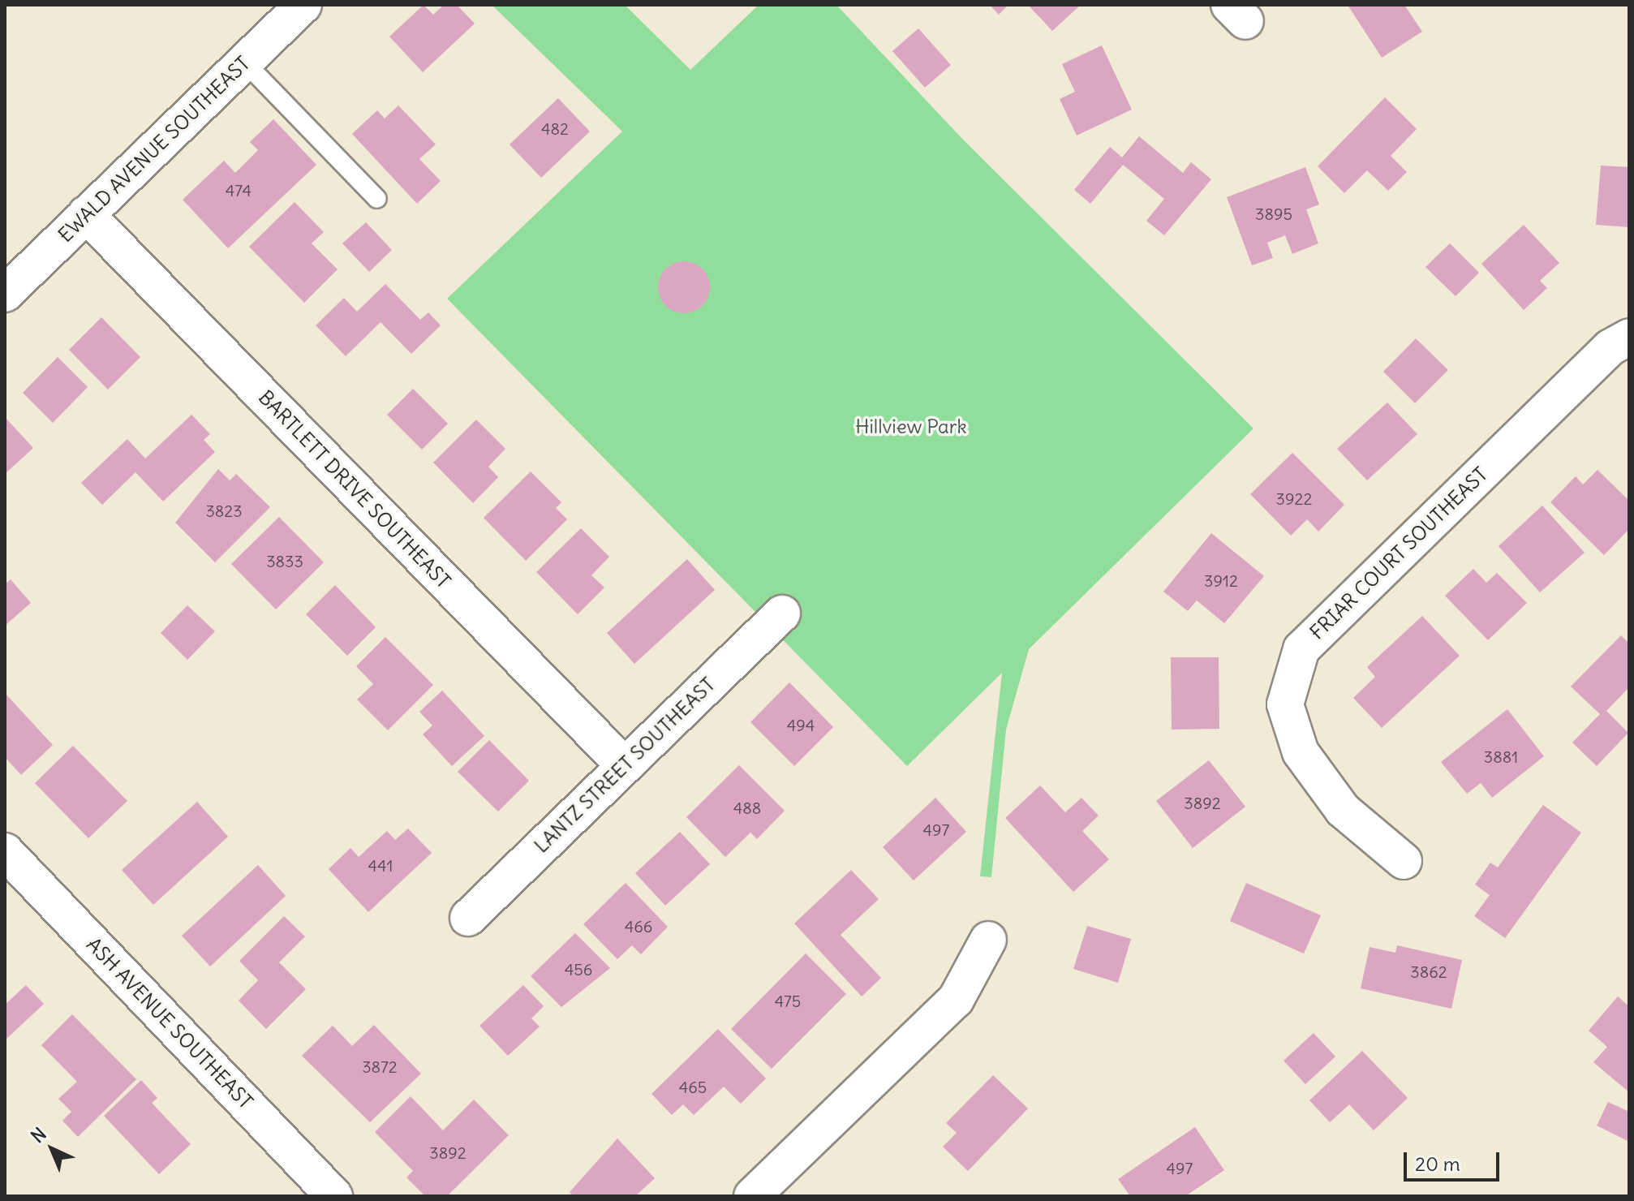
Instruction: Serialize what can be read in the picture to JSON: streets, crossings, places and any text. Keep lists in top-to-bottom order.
{
  "streets": {
    "street": [
      "EWALD AVENUE SOUTHEAST",
      "BARTLETT DRIVE SOUTHEAST",
      "FRIAR COURT SOUTHEAST",
      "LANTZ STREET SOUTHEAST",
      "ASH AVENUE SOUTHEAST"
    ]
  },
  "crossings": [
    ["EWALD AVENUE SOUTHEAST", "BARTLETT DRIVE SOUTHEAST"],
    ["BARTLETT DRIVE SOUTHEAST", "LANTZ STREET SOUTHEAST"]
  ],
  "parks": ["Hillview Park"],
  "house_numbers": [
    "482",
    "474",
    "3895",
    "3922",
    "3823",
    "3833",
    "3912",
    "494",
    "3881",
    "3892",
    "488",
    "497",
    "441",
    "466",
    "456",
    "3862",
    "475",
    "3872",
    "465",
    "3892",
    "497"
  ],
  "scale_bar": "20 m",
  "north": "top left"
}
